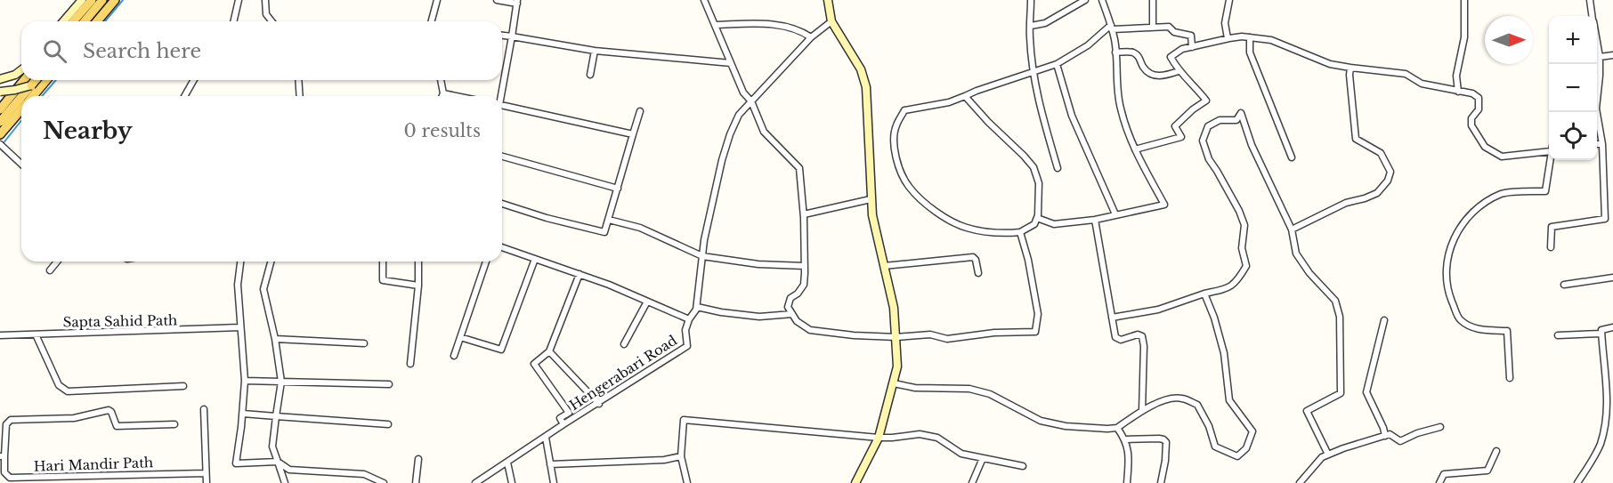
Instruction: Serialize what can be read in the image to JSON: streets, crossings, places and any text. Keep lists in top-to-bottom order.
{
  "streets": {
    "street": ["Sapta Sahid Path", "Hengerabari Road", "Hari Mandir Path"]
  },
  "north": "right",
  "page": {
    "map_buttons": ["+", "−"],
    "search": "Search here",
    "heading": ["Nearby", "0 results"]
  }
}
